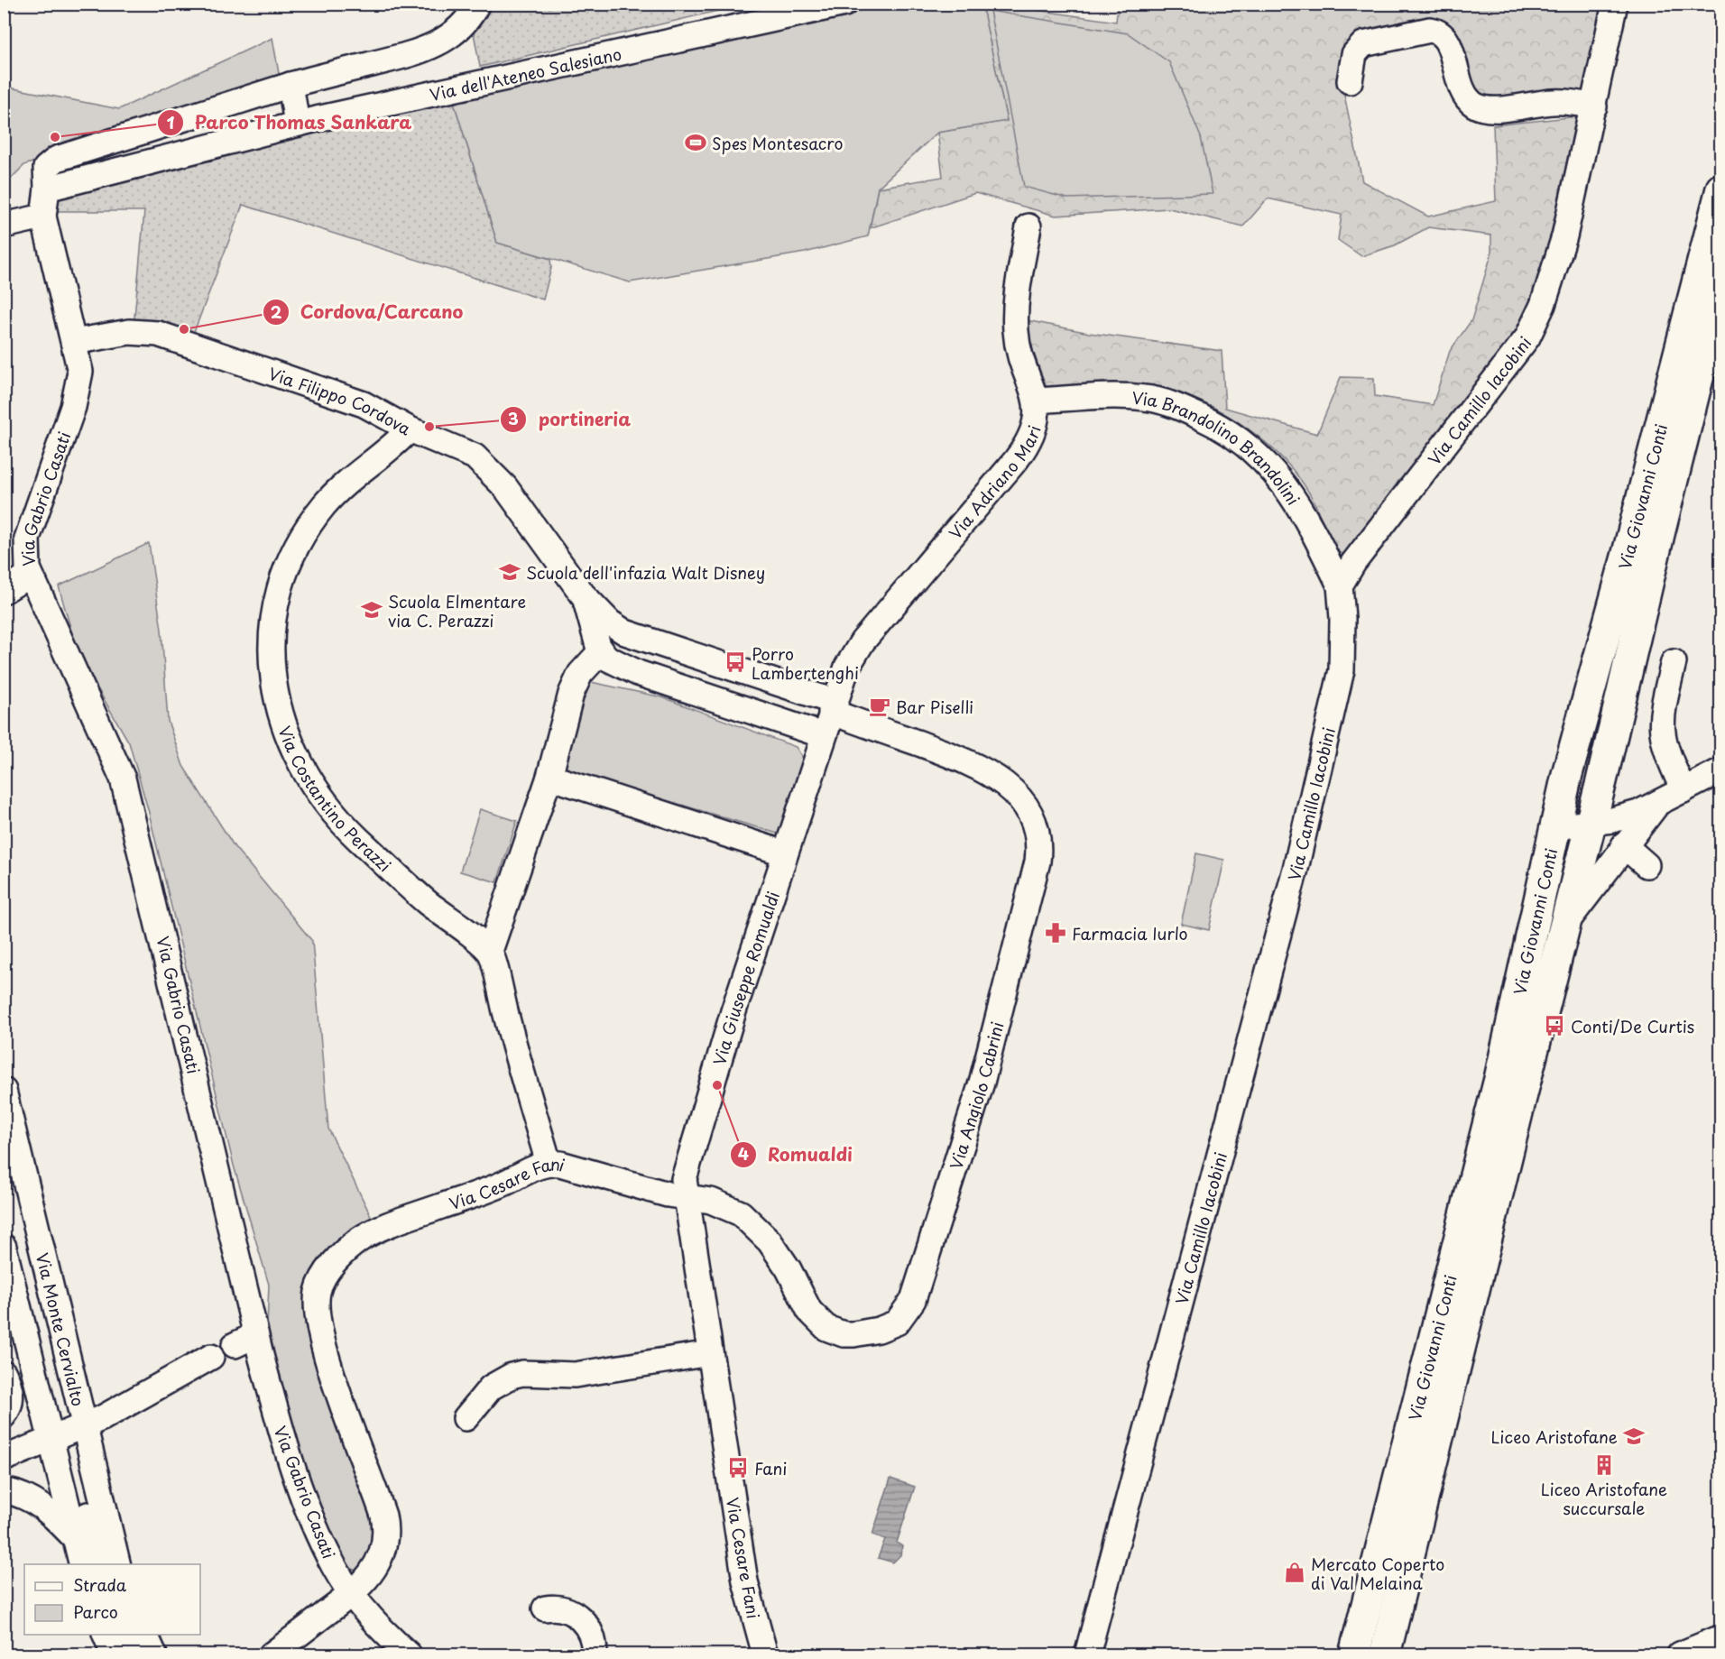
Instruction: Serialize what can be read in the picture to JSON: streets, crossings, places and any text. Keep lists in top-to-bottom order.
{
  "streets": {
    "main road": ["Via Giovanni Conti"],
    "street": [
      "Via dell'Ateneo Salesiano",
      "Via Filippo Cordova",
      "Via Camillo Iacobini",
      "Via Brandolino Brandolini",
      "Via Adriano Mari",
      "Via Gabrio Casati",
      "Via Costantino Perazzi",
      "Via Giuseppe Romualdi",
      "Via Angiolo Cabrini",
      "Via Cesare Fani",
      "Via Monte Cervialto"
    ]
  },
  "crossings": [
    ["Via Filippo Cordova", "Via Gabrio Casati"],
    ["Via Filippo Cordova", "Via Costantino Perazzi"],
    ["Via Filippo Cordova", "Via Angiolo Cabrini"],
    ["Via Camillo Iacobini", "Via Brandolino Brandolini"],
    ["Via Brandolino Brandolini", "Via Adriano Mari"],
    ["Via Adriano Mari", "Via Giuseppe Romualdi"],
    ["Via Adriano Mari", "Via Angiolo Cabrini"],
    ["Via Gabrio Casati", "Via Cesare Fani"],
    ["Via Giuseppe Romualdi", "Via Angiolo Cabrini"],
    ["Via Giuseppe Romualdi", "Via Cesare Fani"],
    ["Via Angiolo Cabrini", "Via Cesare Fani"]
  ],
  "places": {
    "other": [
      "Parco Thomas Sankara",
      "Cordova/Carcano",
      "portineria",
      "Romualdi"
    ],
    "sports": ["Spes Montesacro"],
    "school or university": ["Scuola dell'infazia Walt Disney", "Scuola Elmentare via C. Perazzi", "Liceo Aristofane"],
    "bus stop": ["Porro Lambertenghi", "Conti/De Curtis", "Fani"],
    "cafe": ["Bar Piselli"],
    "pharmacy": ["Farmacia Iurlo"],
    "building": ["Liceo Aristofane succursale"],
    "shop": ["Mercato Coperto di Val Melaina"]
  },
  "legend": ["Strada", "Parco"]
}
